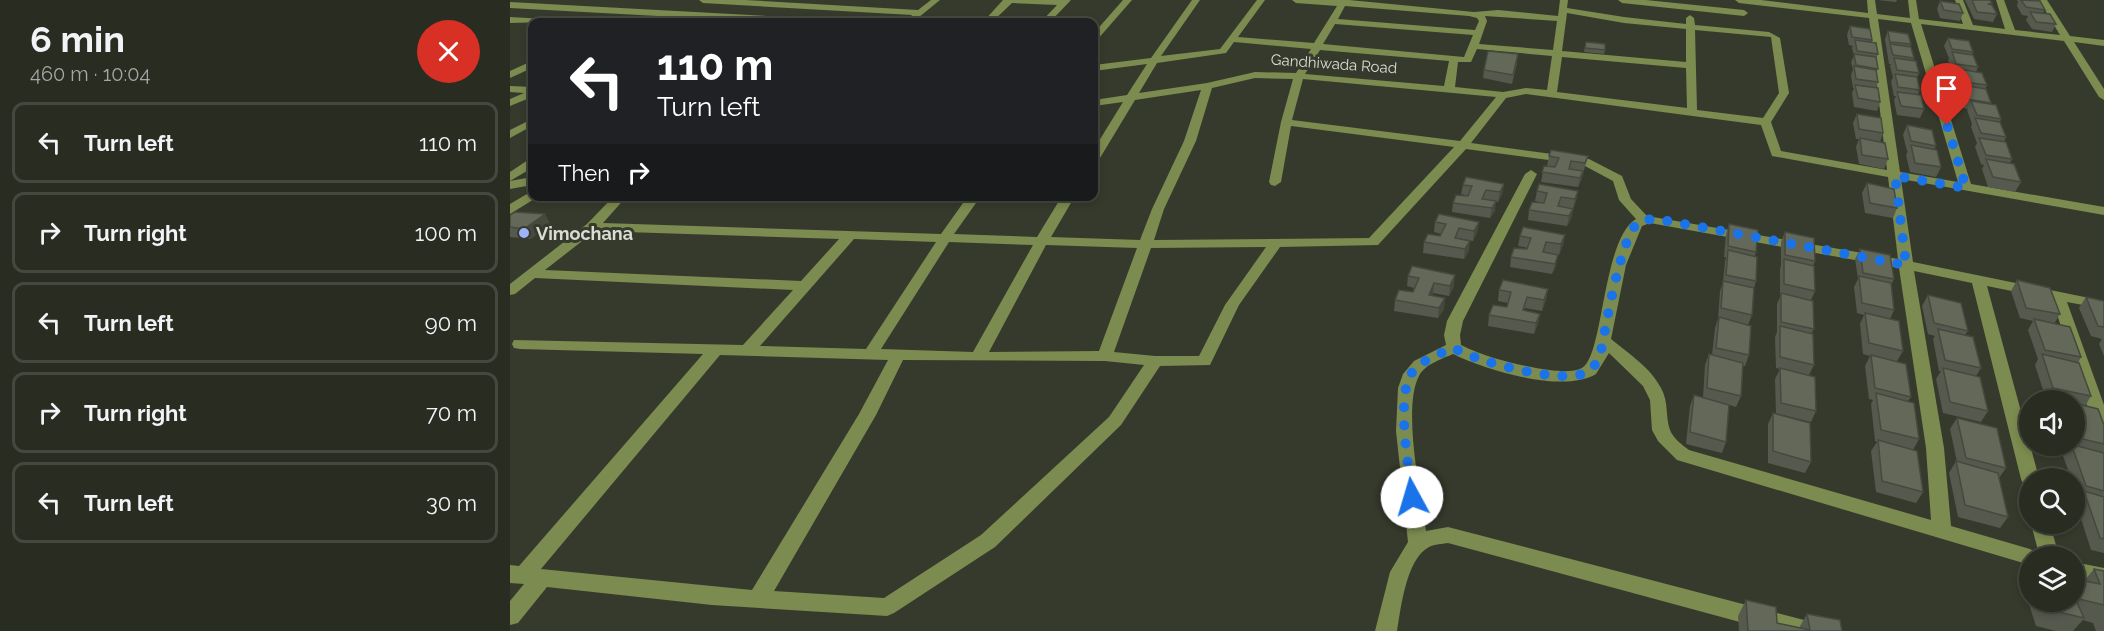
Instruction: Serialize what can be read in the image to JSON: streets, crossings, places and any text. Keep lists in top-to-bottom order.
{
  "streets": {
    "street": ["Gandhiwada Road"]
  },
  "places": ["Vimochana"],
  "page": {
    "heading": ["6 min", "460 m · 10:04"],
    "turn": ["110 m", "Turn left"],
    "list": [
      {
        "name": "Turn left",
        "value": "110 m"
      },
      {
        "name": "Turn right",
        "value": "100 m"
      },
      {
        "name": "Turn left",
        "value": "90 m"
      },
      {
        "name": "Turn right",
        "value": "70 m"
      },
      {
        "name": "Turn left",
        "value": "30 m"
      }
    ],
    "then": "Then"
  }
}
